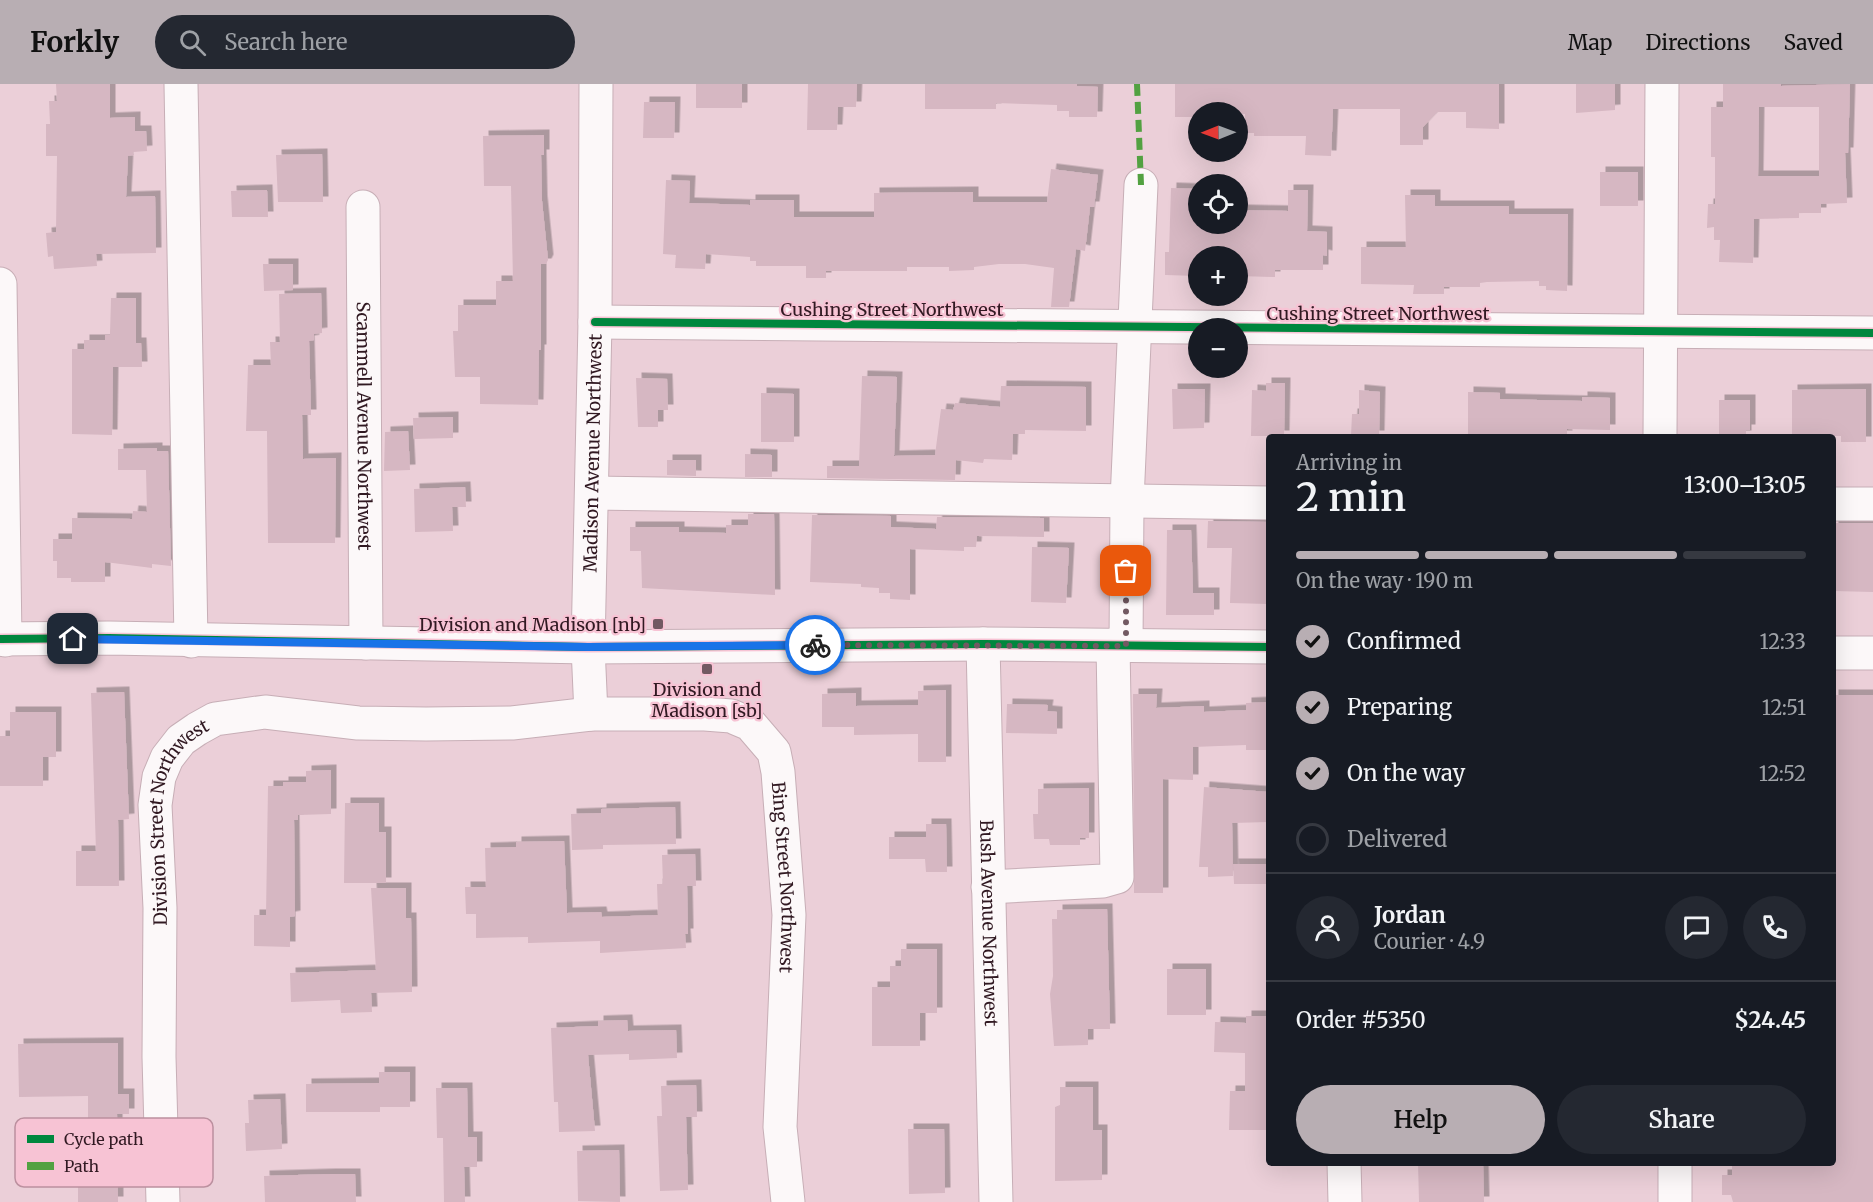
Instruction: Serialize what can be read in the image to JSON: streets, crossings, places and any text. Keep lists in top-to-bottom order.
{
  "streets": {
    "street": [
      "Cushing Street Northwest",
      "Scammell Avenue Northwest",
      "Madison Avenue Northwest",
      "Division Street Northwest",
      "Bing Street Northwest",
      "Bush Avenue Northwest"
    ]
  },
  "crossings": [
    ["Cushing Street Northwest", "Madison Avenue Northwest"],
    ["Madison Avenue Northwest", "Division Street Northwest"],
    ["Madison Avenue Northwest", "Bing Street Northwest"],
    ["Division Street Northwest", "Bing Street Northwest"]
  ],
  "places": {
    "transit": ["Division and Madison [nb]", "Division and Madison [sb]"]
  },
  "legend": ["Cycle path", "Path"],
  "north": "left",
  "page": {
    "header": "Forkly",
    "search": "Search here",
    "nav": ["Map", "Directions", "Saved"],
    "map_buttons": ["+", "−"],
    "heading": ["2 min", "Arriving in", "13:00–13:05"],
    "panel": [
      "Jordan",
      "Courier · 4.9",
      "Order #5350",
      "$24.45"
    ],
    "bar": "On the way · 190 m",
    "list": [
      ["Confirmed", "12:33"],
      ["Preparing", "12:51"],
      ["On the way", "12:52"],
      "Delivered"
    ],
    "buttons": ["Help", "Share"]
  }
}
